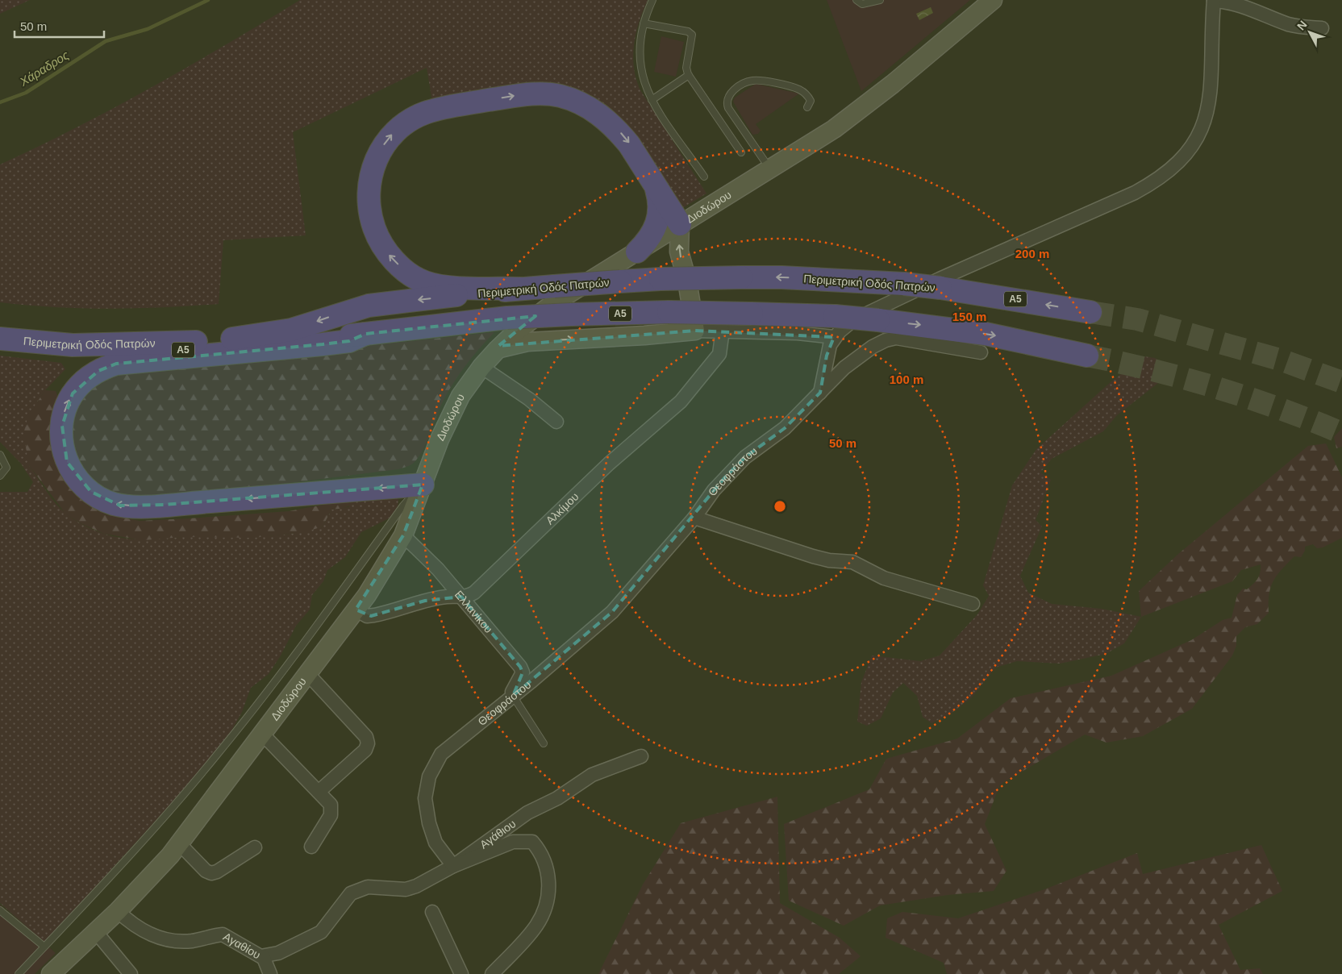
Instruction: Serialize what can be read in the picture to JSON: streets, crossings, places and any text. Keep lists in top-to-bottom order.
{
  "streets": {
    "highway": ["Περιμετρική Οδός Πατρών", "Α5"],
    "street": [
      "Διοδώρου",
      "Θεοφράστου",
      "Αλκίμου",
      "Ελλανίκου",
      "Αγάθιου",
      "Αγαθίου"
    ]
  },
  "crossings": [
    ["Διοδώρου", "Αλκίμου"],
    ["Διοδώρου", "Ελλανίκου"],
    ["Διοδώρου", "Αγαθίου"],
    ["Θεοφράστου", "Ελλανίκου"],
    ["Θεοφράστου", "Αγάθιου"],
    ["Αλκίμου", "Ελλανίκου"],
    ["Αγάθιου", "Αγαθίου"]
  ],
  "water": ["Χάραδρος"],
  "scale_bar": "50 m",
  "north": "top left",
  "rings": [
    "200 m",
    "150 m",
    "100 m",
    "50 m"
  ]
}
